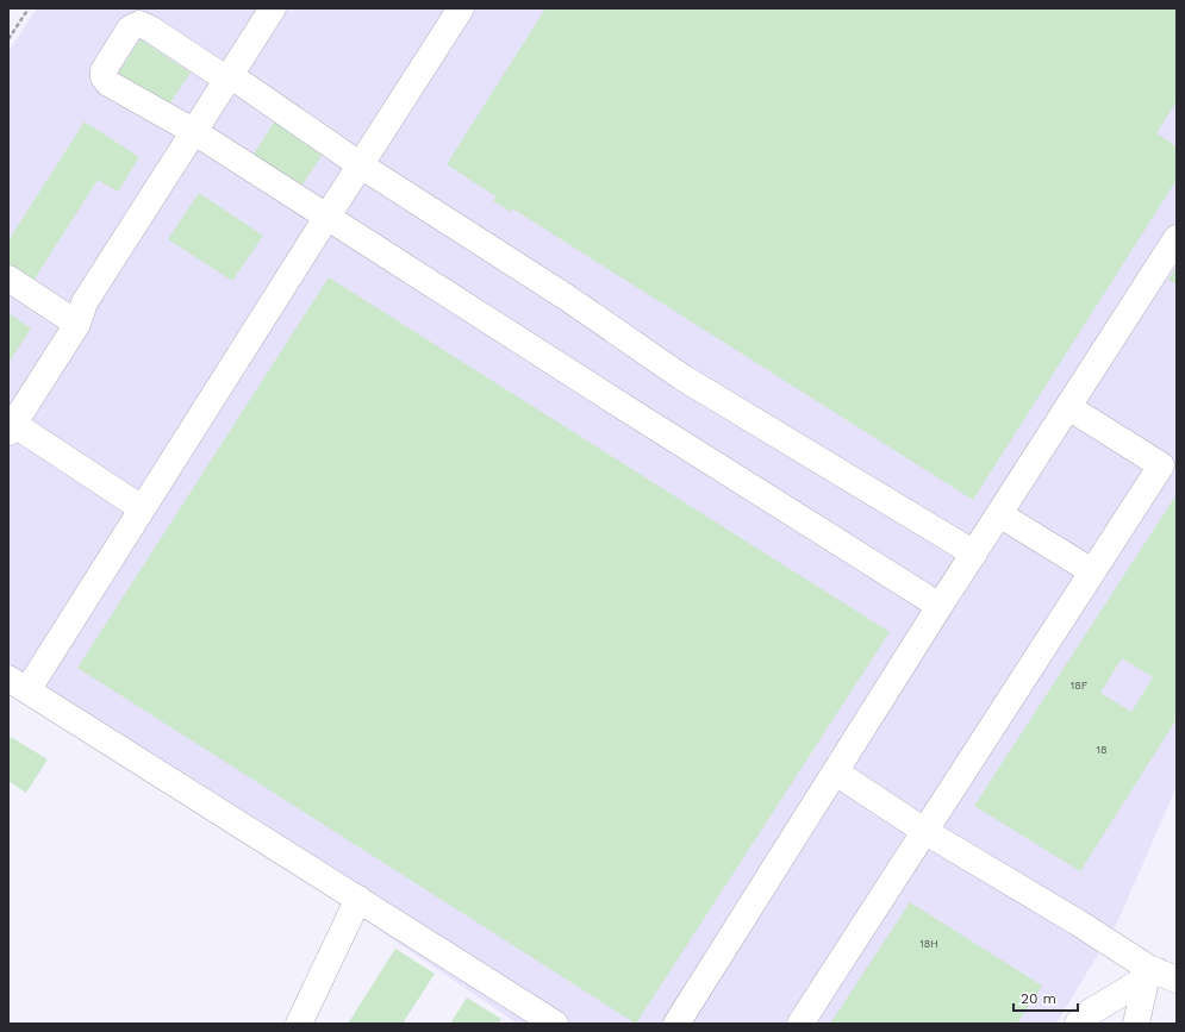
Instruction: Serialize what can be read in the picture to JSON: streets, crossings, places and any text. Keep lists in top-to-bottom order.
{
  "house_numbers": ["18F", "18", "18H"],
  "scale_bar": "20 m"
}
